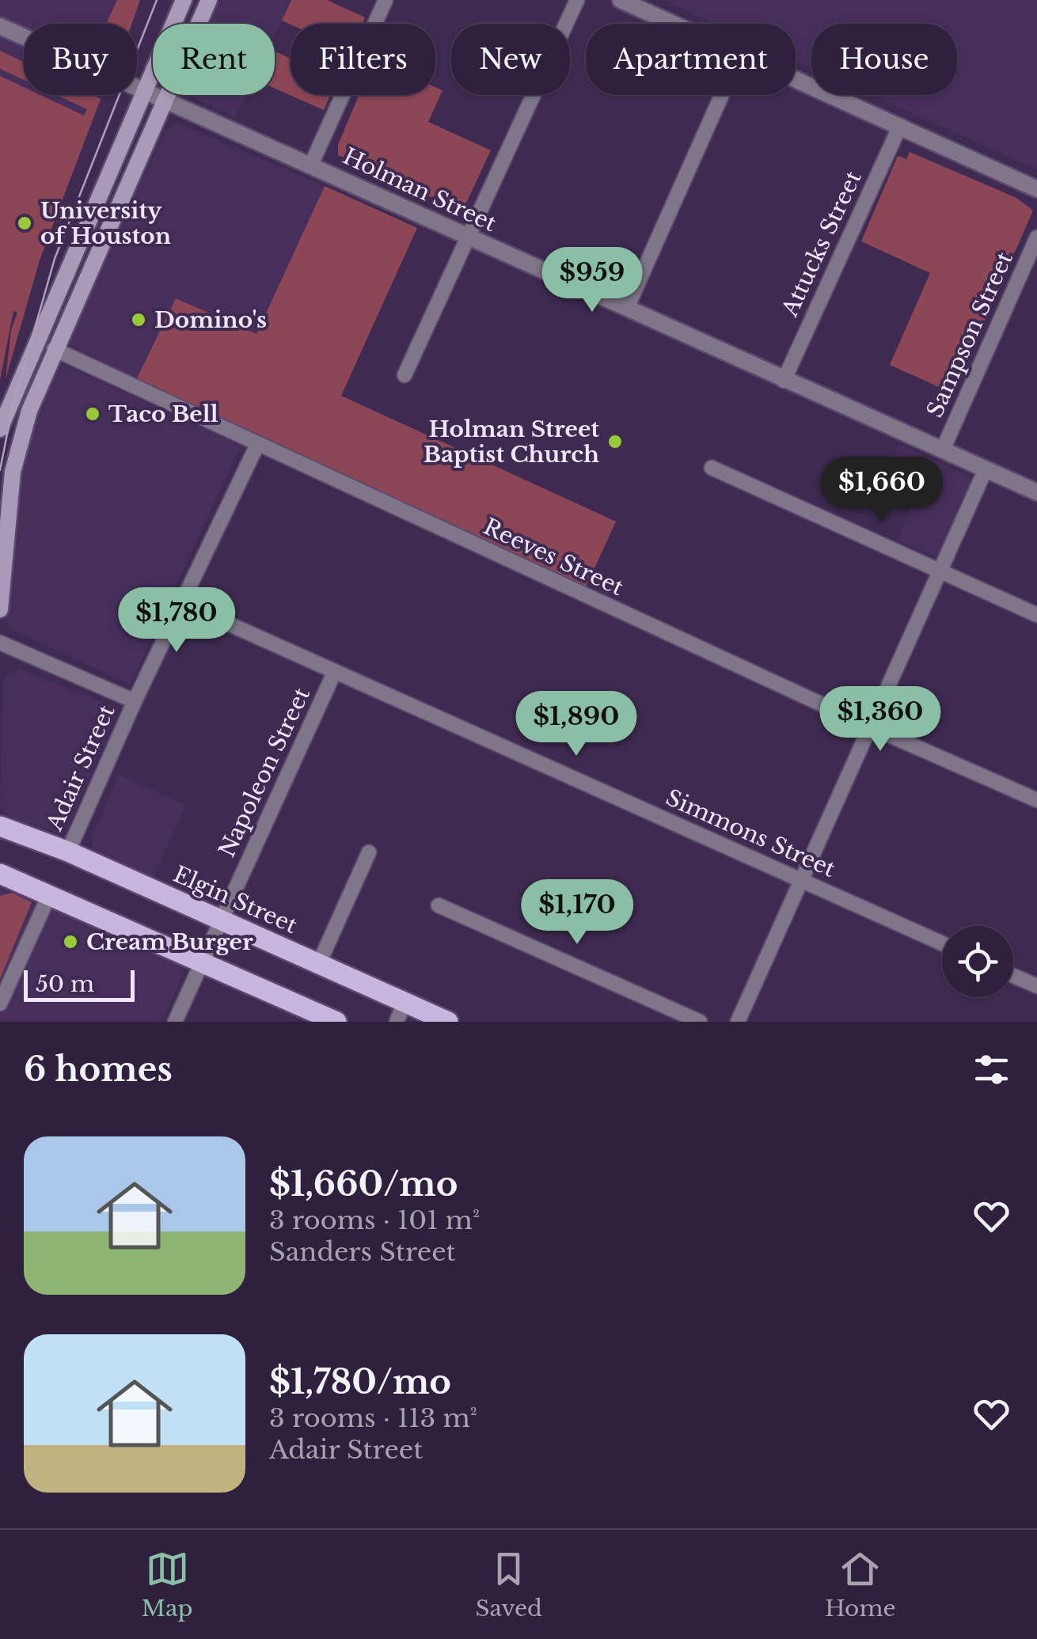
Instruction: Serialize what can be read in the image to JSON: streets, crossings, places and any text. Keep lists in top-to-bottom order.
{
  "streets": {
    "main road": ["Elgin Street"],
    "street": [
      "Holman Street",
      "Attucks Street",
      "Sampson Street",
      "Reeves Street",
      "Adair Street",
      "Napoleon Street",
      "Simmons Street"
    ]
  },
  "crossings": [
    ["Holman Street", "Attucks Street"],
    ["Holman Street", "Sampson Street"],
    ["Reeves Street", "Adair Street"],
    ["Adair Street", "Simmons Street"],
    ["Adair Street", "Elgin Street"],
    ["Napoleon Street", "Simmons Street"],
    ["Napoleon Street", "Elgin Street"]
  ],
  "places": [
    "University of Houston",
    "Domino's",
    "Taco Bell",
    "Holman Street Baptist Church",
    "Cream Burger"
  ],
  "scale_bar": "50 m",
  "page": {
    "chip": [
      "Buy",
      "Rent",
      "Filters",
      "New",
      "Apartment",
      "House"
    ],
    "price": [
      "$959",
      "$1,660",
      "$1,780",
      "$1,360",
      "$1,890",
      "$1,170"
    ],
    "scale": "50 m",
    "heading": "6 homes",
    "list": [
      {
        "name": "$1,660/mo",
        "note": "3 rooms · 101 m² · Sanders Street"
      },
      {
        "name": "$1,780/mo",
        "note": "3 rooms · 113 m² · Adair Street"
      }
    ],
    "tabs": ["Map", "Saved", "Home"]
  }
}
